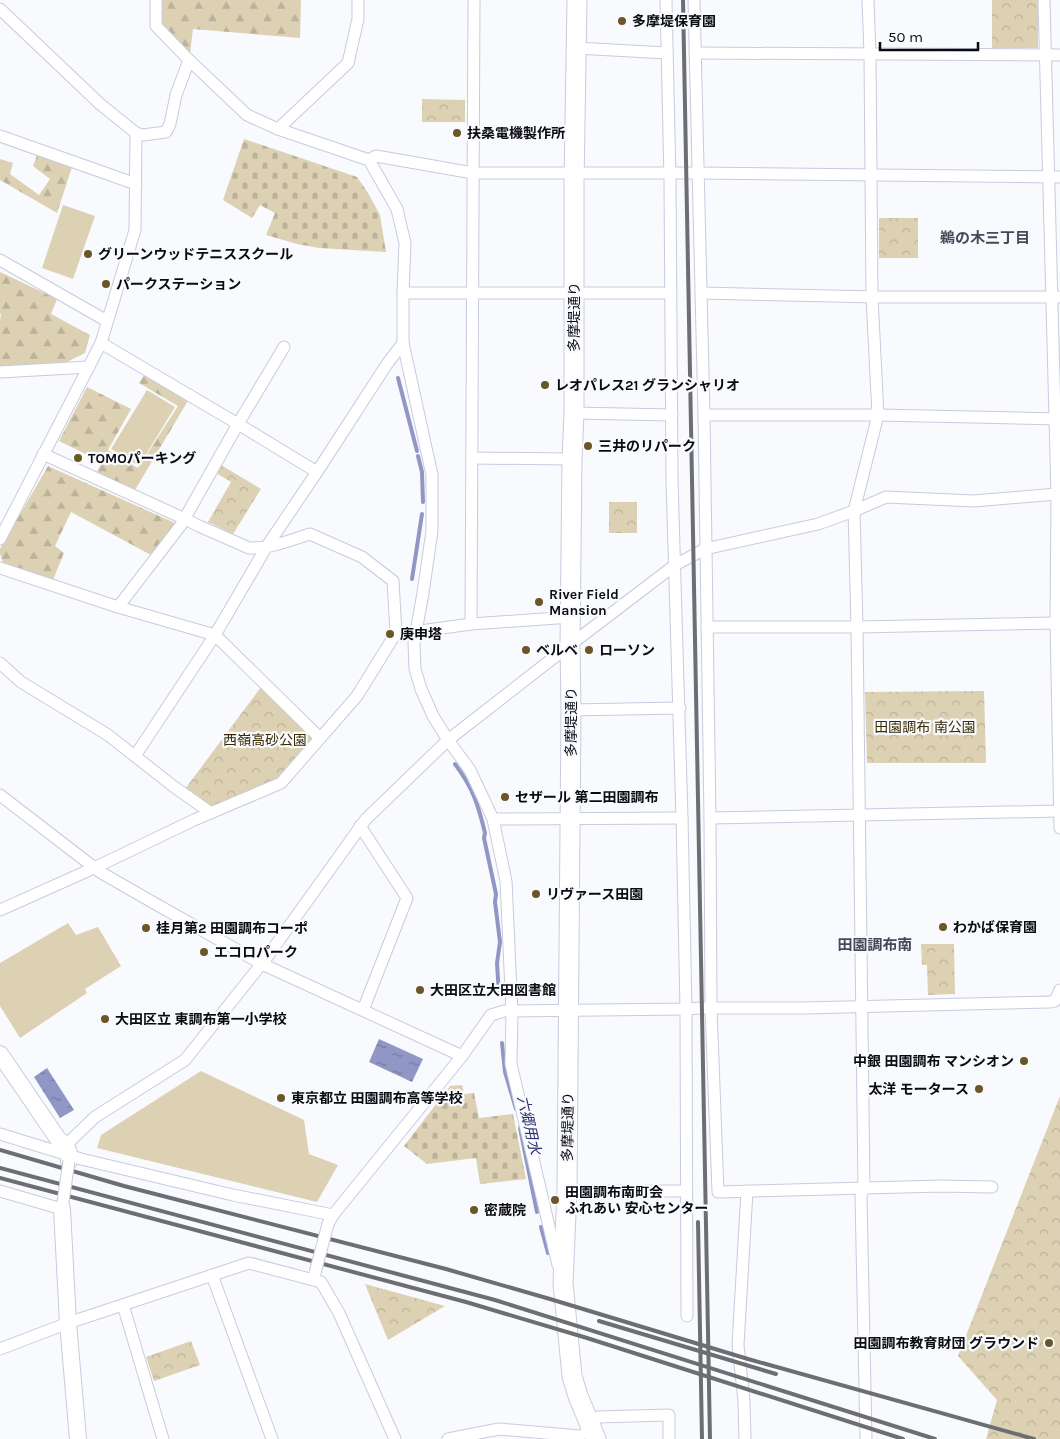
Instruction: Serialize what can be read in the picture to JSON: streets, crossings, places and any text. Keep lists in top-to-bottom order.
{
  "streets": {
    "main road": ["多摩堤通り"]
  },
  "districts": ["鵜の木三丁目", "田園調布南"],
  "water": ["六郷用水"],
  "parks": ["田園調布 南公園", "西嶺高砂公園"],
  "places": [
    "多摩堤保育園",
    "扶桑電機製作所",
    "グリーンウッドテニススクール",
    "パークステーション",
    "レオパレス21 グランシャリオ",
    "三井のリパーク",
    "TOMOパーキング",
    "River Field Mansion",
    "庚申塔",
    "ベルベ",
    "ローソン",
    "セザール 第二田園調布",
    "リヴァース田園",
    "わかば保育園",
    "桂月第2 田園調布コーポ",
    "エコロパーク",
    "大田区立大田図書館",
    "大田区立 東調布第一小学校",
    "中銀 田園調布 マンシオン",
    "太洋 モータース",
    "東京都立 田園調布高等学校",
    "田園調布南町会 ふれあい 安心センター",
    "密蔵院",
    "田園調布教育財団 グラウンド"
  ],
  "scale_bar": "50 m"
}
